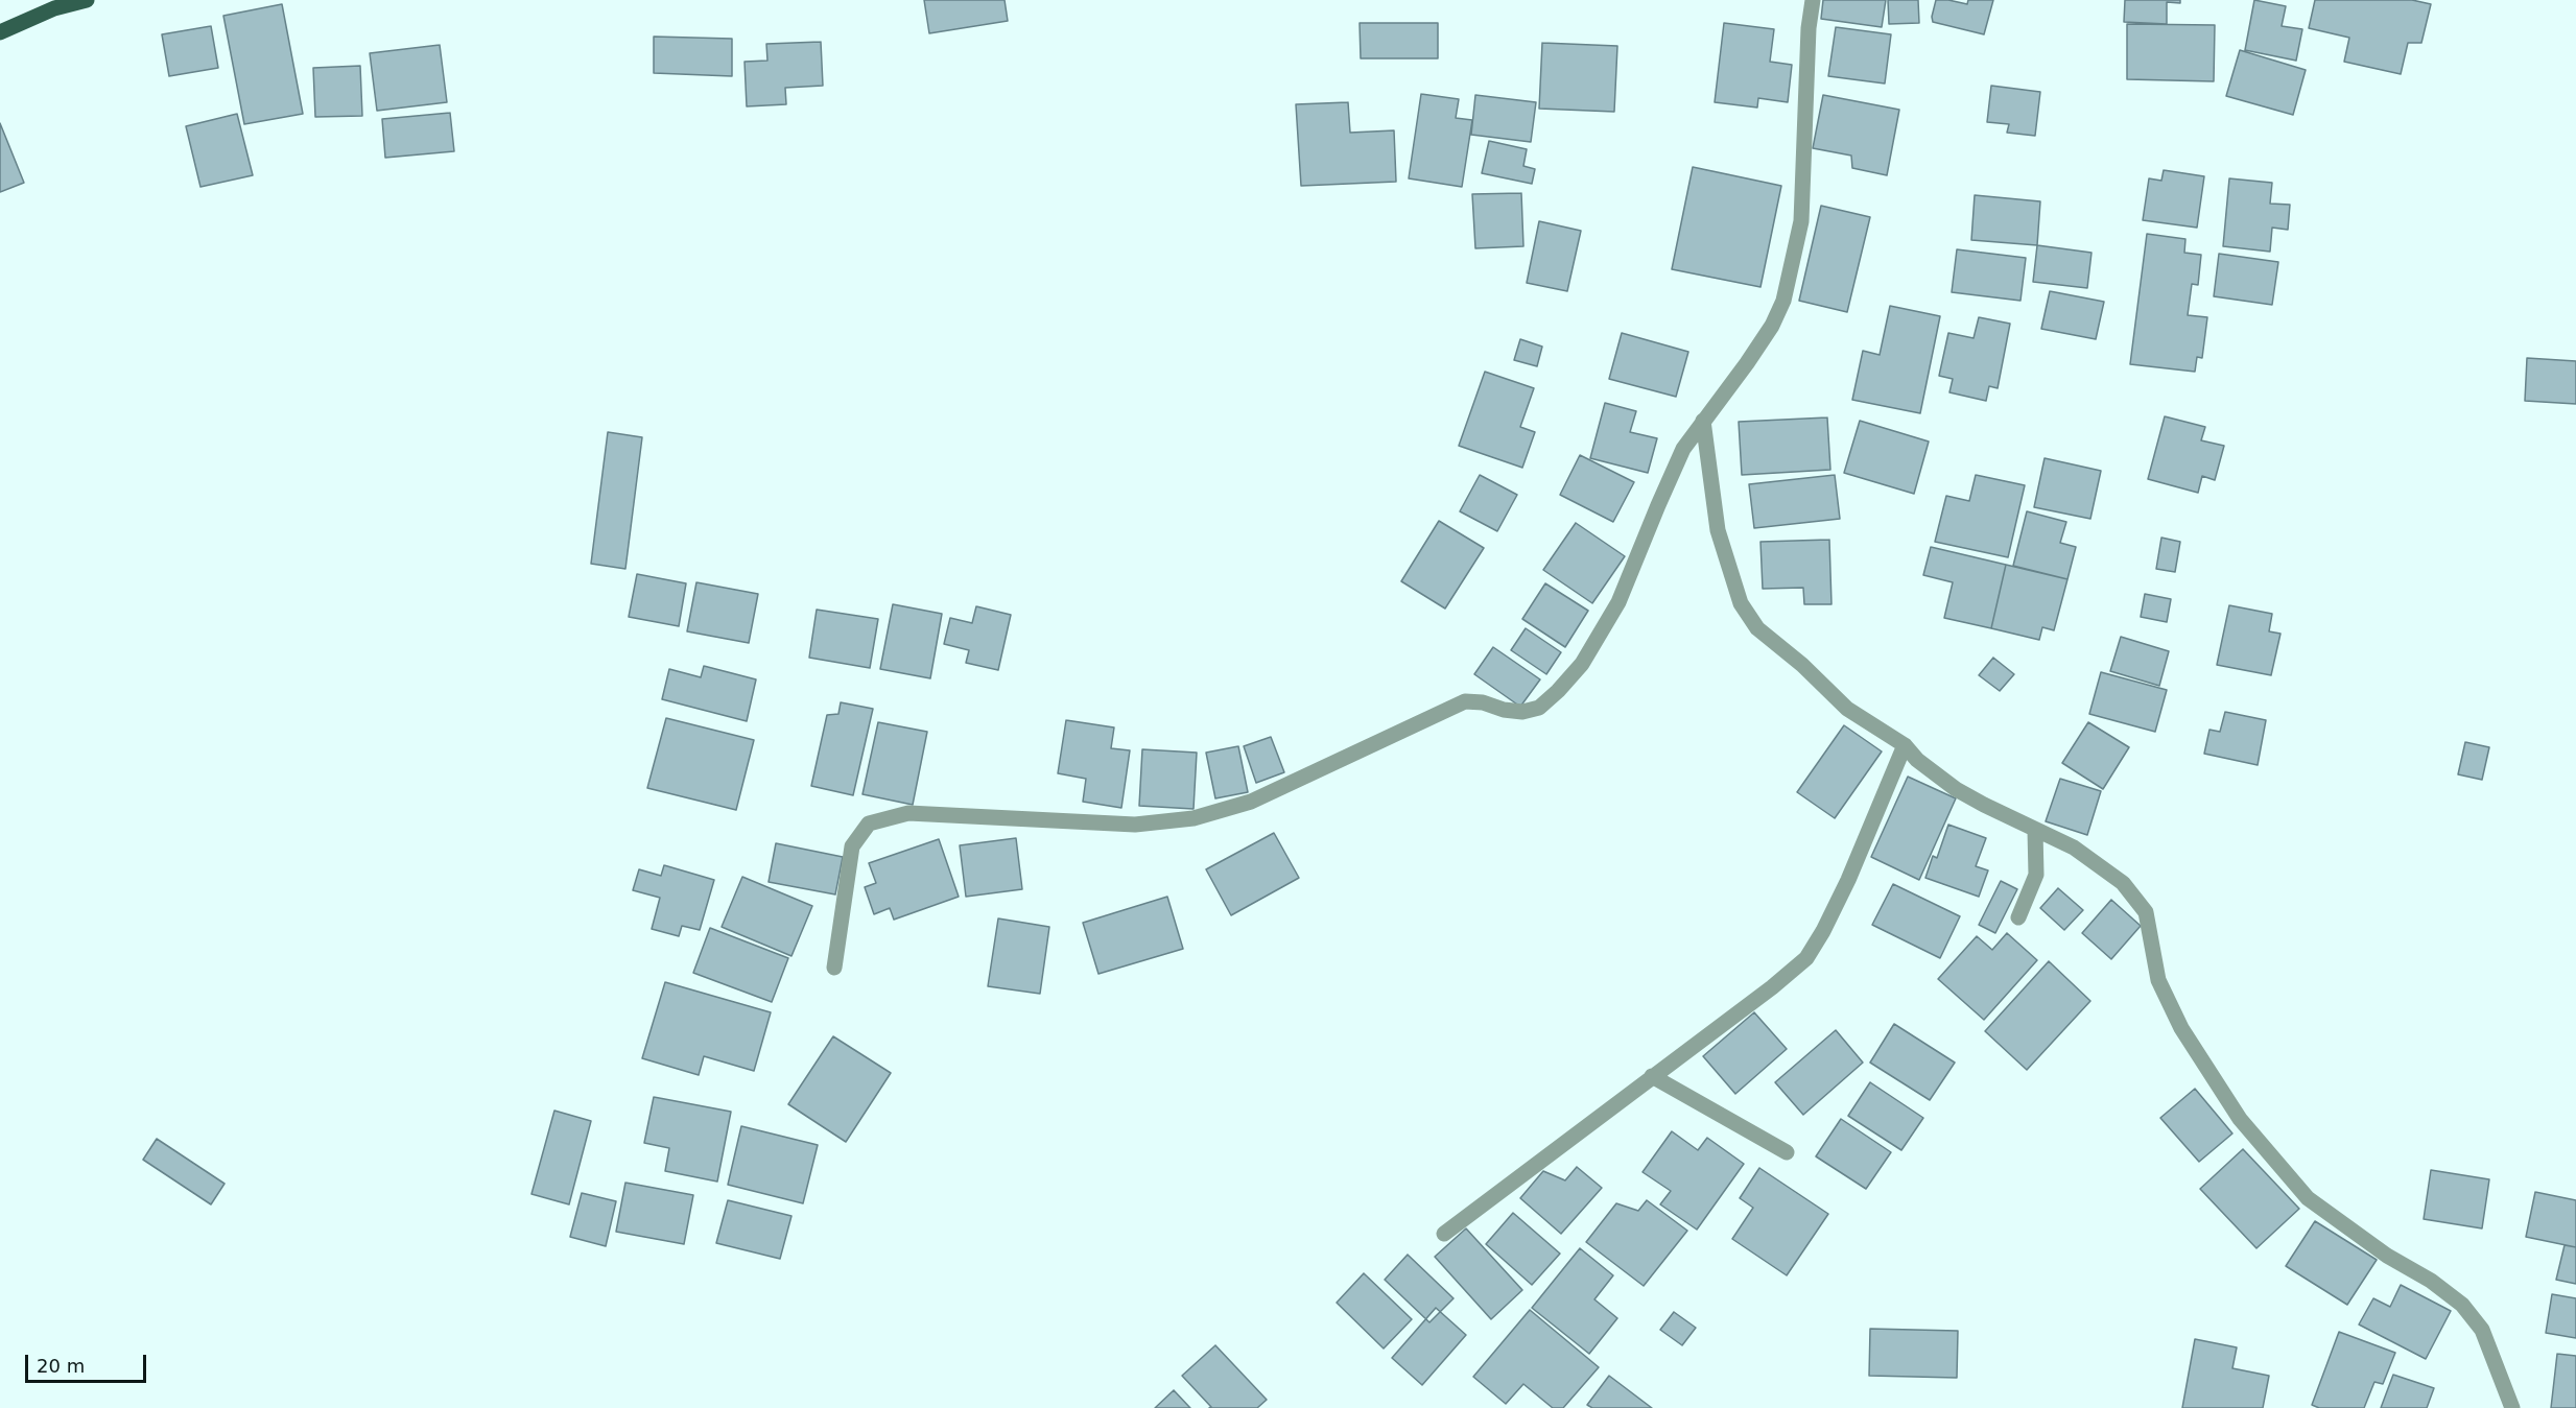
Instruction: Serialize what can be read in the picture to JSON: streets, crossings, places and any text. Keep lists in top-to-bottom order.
{
  "scale_bar": "20 m"
}
